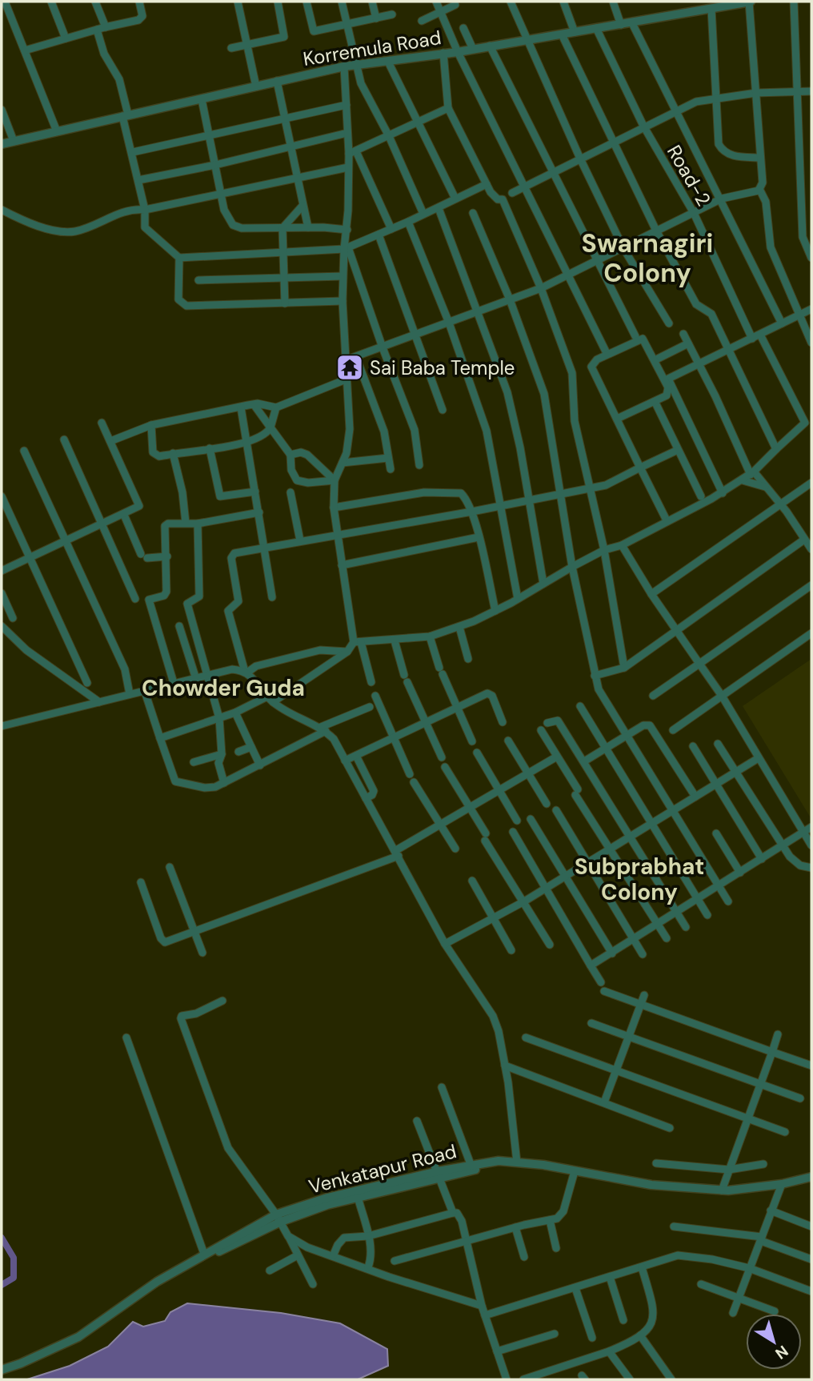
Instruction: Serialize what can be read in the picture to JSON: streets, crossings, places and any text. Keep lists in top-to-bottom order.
{
  "streets": {
    "street": ["Korremula Road", "Road-2", "Venkatapur Road"]
  },
  "crossings": [
    ["Korremula Road", "Road-2"]
  ],
  "districts": ["Swarnagiri Colony", "Chowder Guda", "Subprabhat Colony"],
  "places": {
    "temple": ["Sai Baba Temple"]
  },
  "north": "bottom right"
}
